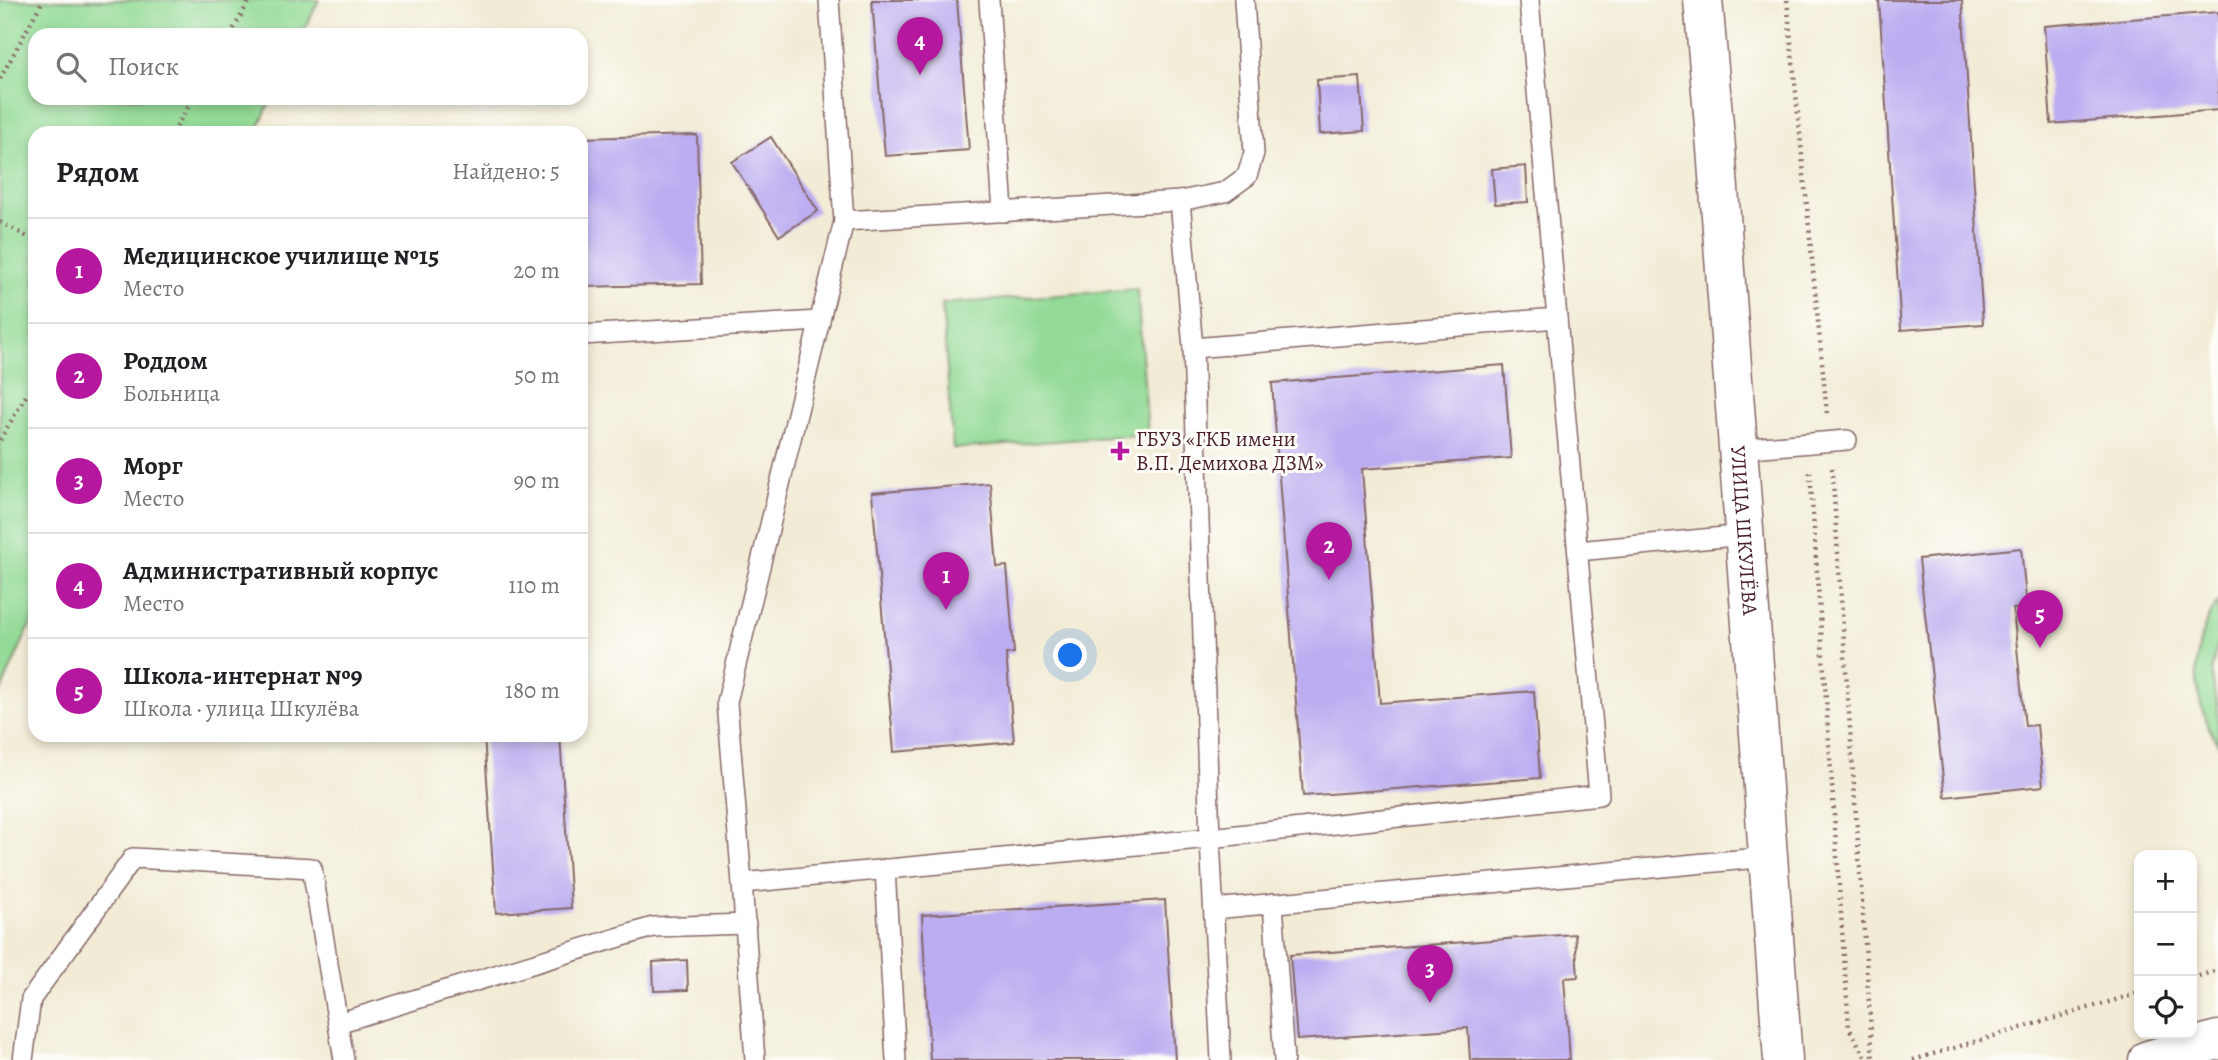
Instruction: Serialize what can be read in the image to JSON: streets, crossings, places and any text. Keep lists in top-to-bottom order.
{
  "streets": {
    "street": ["УЛИЦА ШКУЛЁВА"]
  },
  "places": {
    "health": ["ГБУЗ «ГКБ имени В.П. Демихова ДЗМ»"]
  },
  "page": {
    "pins": [
      "4",
      "2",
      "1",
      "5",
      "3"
    ],
    "search": "Поиск",
    "heading": ["Рядом", "Найдено: 5"],
    "list": [
      {
        "mark": "1",
        "name": "Медицинское училище №15",
        "note": "Место",
        "value": "20 m"
      },
      {
        "mark": "2",
        "name": "Роддом",
        "note": "Больница",
        "value": "50 m"
      },
      {
        "mark": "3",
        "name": "Морг",
        "note": "Место",
        "value": "90 m"
      },
      {
        "mark": "4",
        "name": "Административный корпус",
        "note": "Место",
        "value": "110 m"
      },
      {
        "mark": "5",
        "name": "Школа-интернат №9",
        "note": "Школа · улица Шкулёва",
        "value": "180 m"
      }
    ],
    "map_buttons": ["+", "−"]
  }
}
